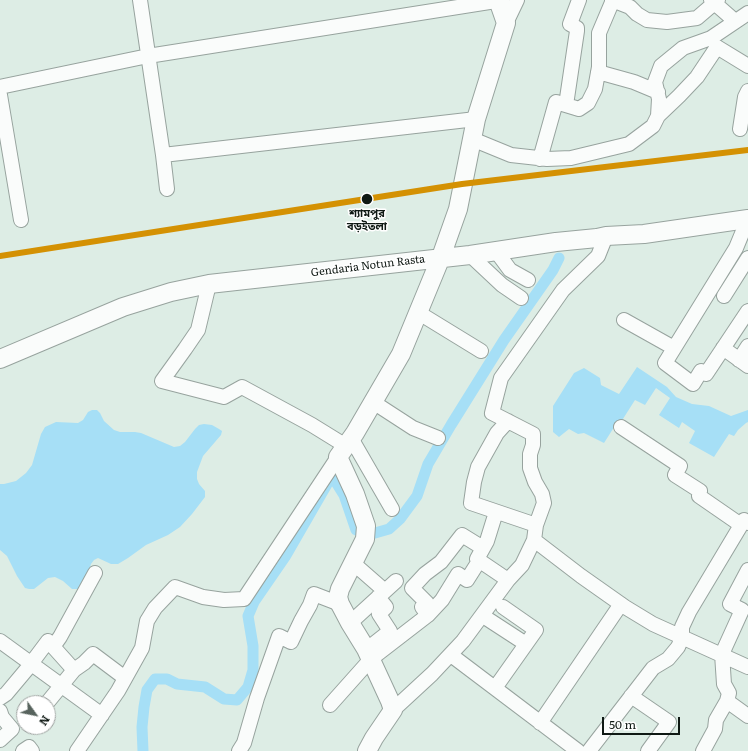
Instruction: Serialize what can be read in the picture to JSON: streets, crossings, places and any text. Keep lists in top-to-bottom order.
{
  "streets": {
    "main road": ["Gendaria Notun Rasta"]
  },
  "places": ["শ্যামপুর বড়ইতলা"],
  "scale_bar": "50 m",
  "north": "bottom right"
}
